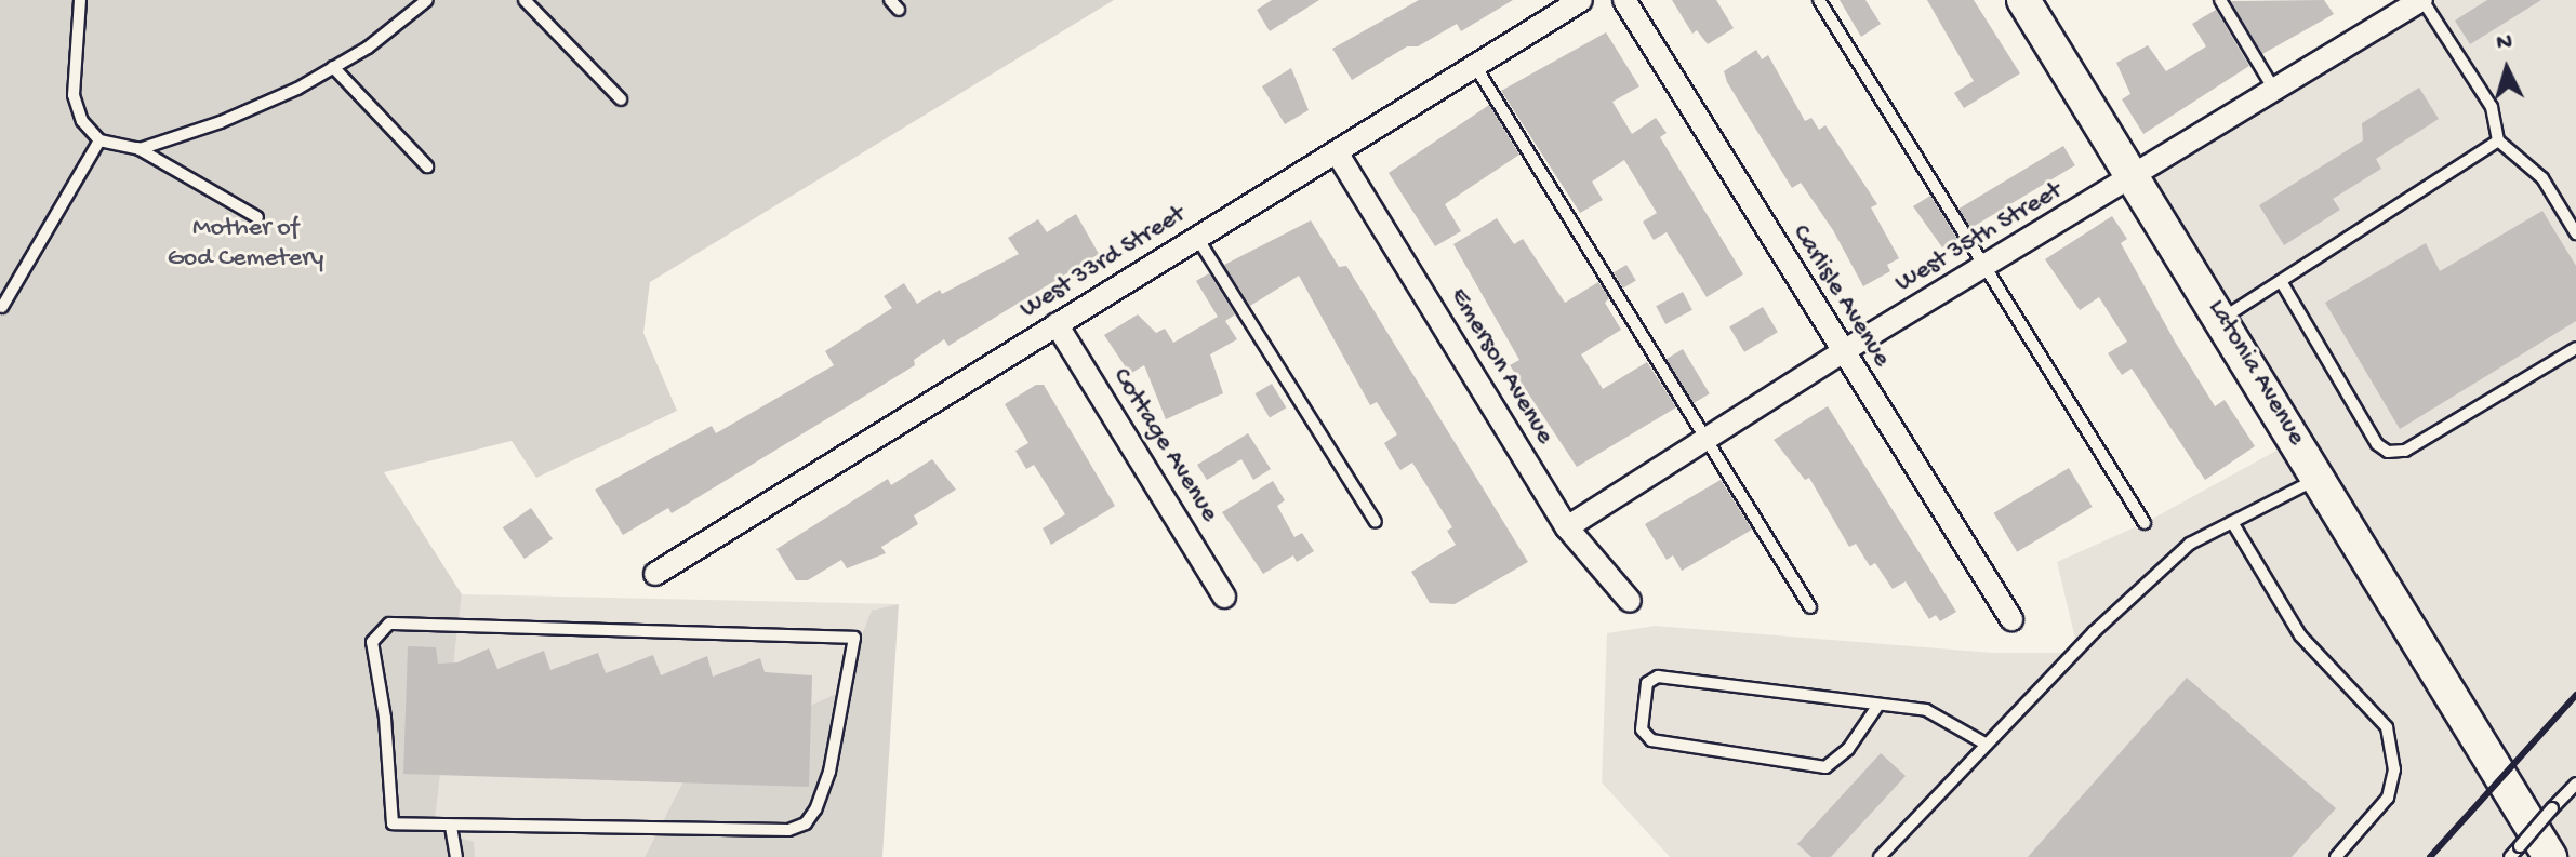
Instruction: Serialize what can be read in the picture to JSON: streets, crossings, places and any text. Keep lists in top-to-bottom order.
{
  "streets": {
    "street": [
      "West 35th Street",
      "West 33rd Street",
      "Carlisle Avenue",
      "Emerson Avenue",
      "Latonia Avenue",
      "Cottage Avenue"
    ]
  },
  "crossings": [
    ["West 35th Street", "Carlisle Avenue"],
    ["West 35th Street", "Emerson Avenue"],
    ["West 35th Street", "Latonia Avenue"],
    ["West 33rd Street", "Emerson Avenue"],
    ["West 33rd Street", "Cottage Avenue"]
  ],
  "parks": ["Mother of God Cemetery"],
  "north": "top"
}
